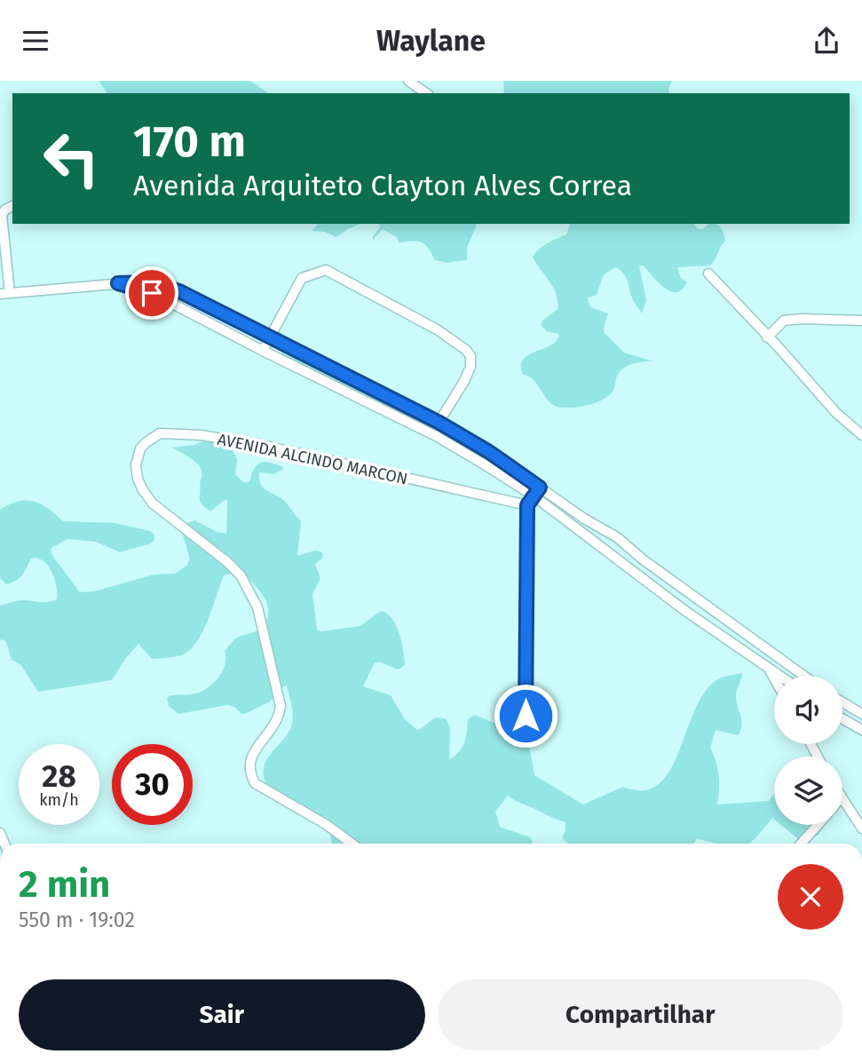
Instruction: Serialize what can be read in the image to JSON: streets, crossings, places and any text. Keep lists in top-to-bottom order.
{
  "streets": {
    "street": ["AVENIDA ALCINDO MARCON"]
  },
  "page": {
    "header": "Waylane",
    "turn": ["170 m", "Avenida Arquiteto Clayton Alves Correa"],
    "speed": "28 km/h",
    "limit": "30",
    "heading": ["2 min", "550 m · 19:02"],
    "buttons": ["Sair", "Compartilhar"]
  }
}
